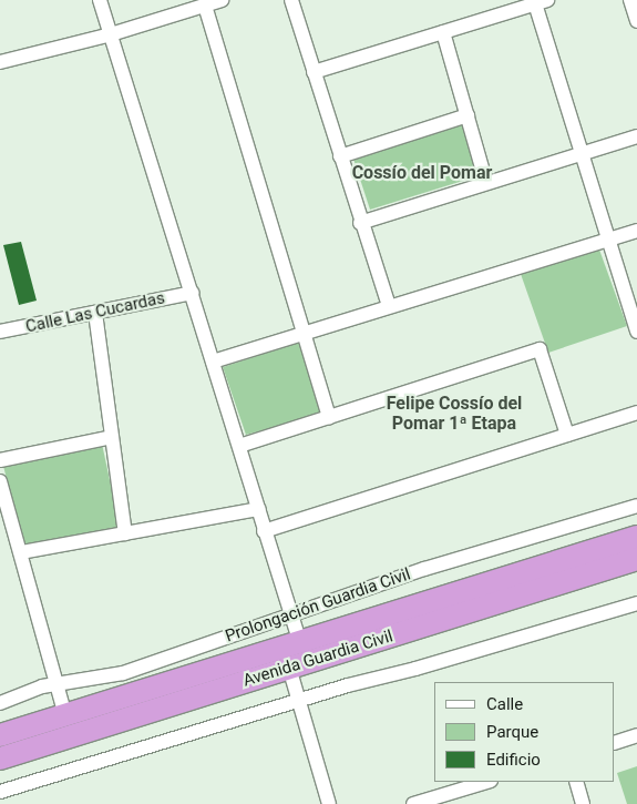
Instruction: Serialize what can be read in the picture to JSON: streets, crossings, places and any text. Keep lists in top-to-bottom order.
{
  "streets": {
    "highway": ["Avenida Guardia Civil"],
    "street": ["Calle Las Cucardas", "Prolongación Guardia Civil"]
  },
  "districts": ["Cossío del Pomar", "Felipe Cossío del Pomar 1ª Etapa"],
  "legend": ["Calle", "Parque", "Edificio"]
}
